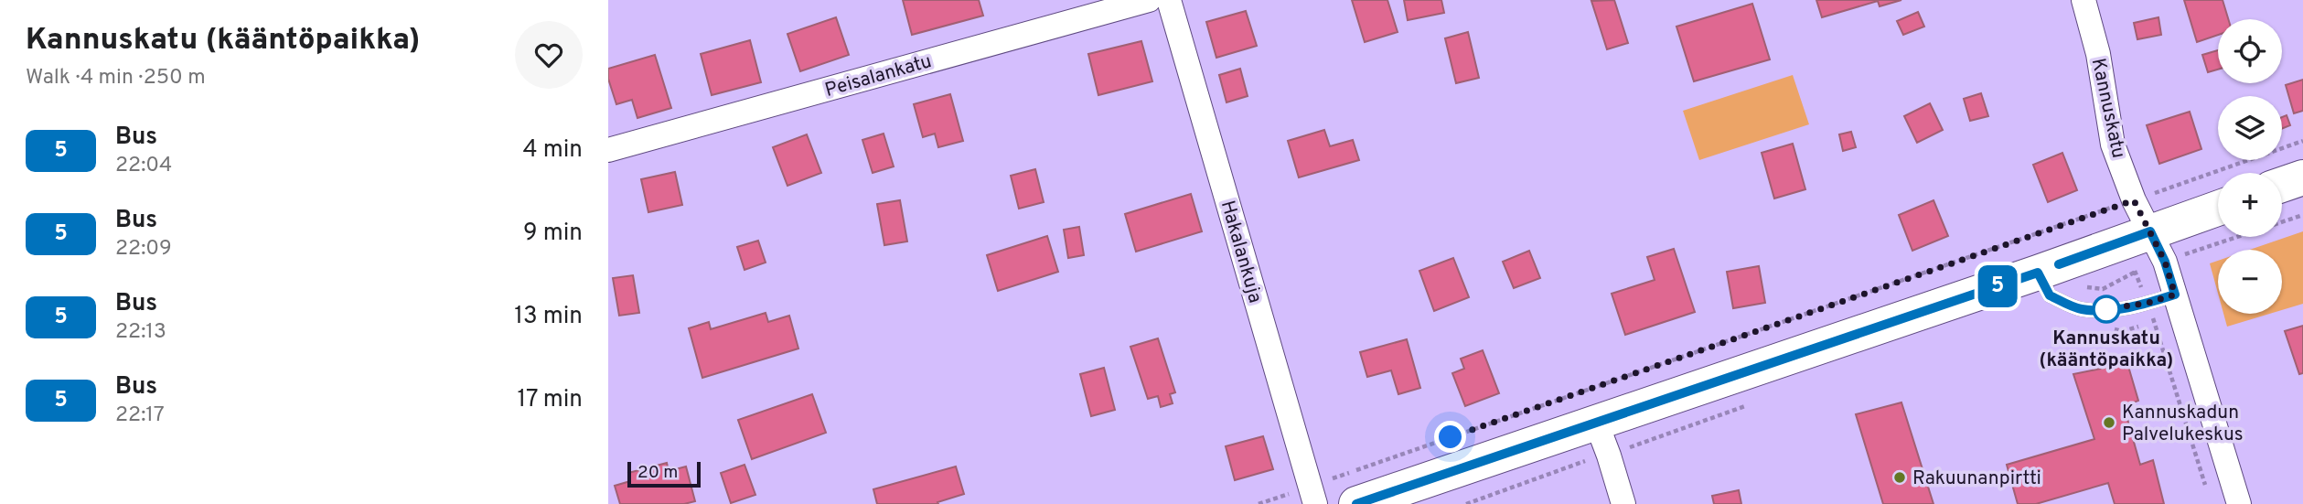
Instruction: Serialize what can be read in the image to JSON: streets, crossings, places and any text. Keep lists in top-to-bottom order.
{
  "streets": {
    "street": ["Peisalankatu", "Kannuskatu", "Hakalankuja"]
  },
  "places": ["Kannuskatu (kääntöpaikka)", "Kannuskadun Palvelukeskus", "Rakuunanpirtti"],
  "lines": ["bus line 5"],
  "scale_bar": "20 m",
  "page": {
    "heading": ["Kannuskatu (kääntöpaikka)", "Walk · 4 min · 250 m"],
    "on_map": "5",
    "map_buttons": ["+", "−"],
    "list": [
      {
        "mark": "5",
        "name": "Bus",
        "note": "22:04",
        "value": "4 min"
      },
      {
        "mark": "5",
        "name": "Bus",
        "note": "22:09",
        "value": "9 min"
      },
      {
        "mark": "5",
        "name": "Bus",
        "note": "22:13",
        "value": "13 min"
      },
      {
        "mark": "5",
        "name": "Bus",
        "note": "22:17",
        "value": "17 min"
      }
    ],
    "scale": "20 m"
  }
}
